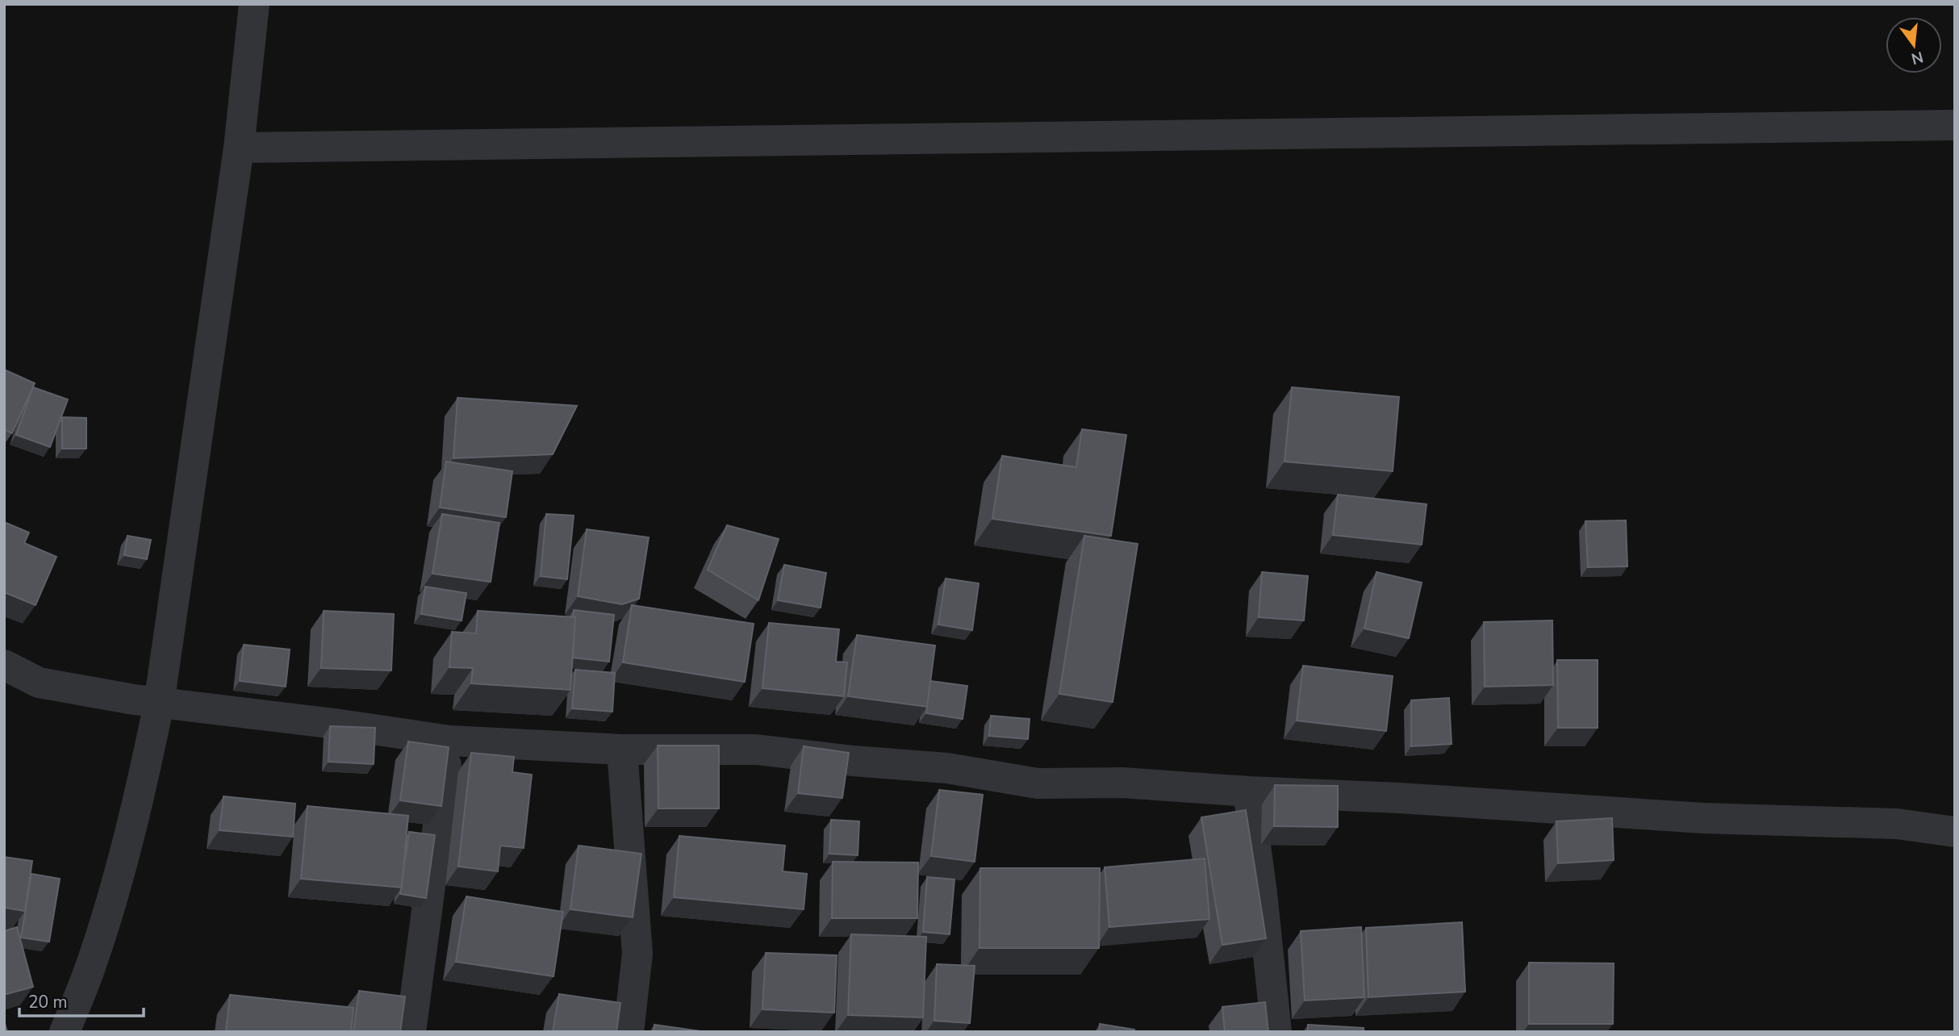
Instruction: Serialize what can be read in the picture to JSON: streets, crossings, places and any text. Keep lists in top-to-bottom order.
{
  "scale_bar": "20 m",
  "north": "bottom"
}
